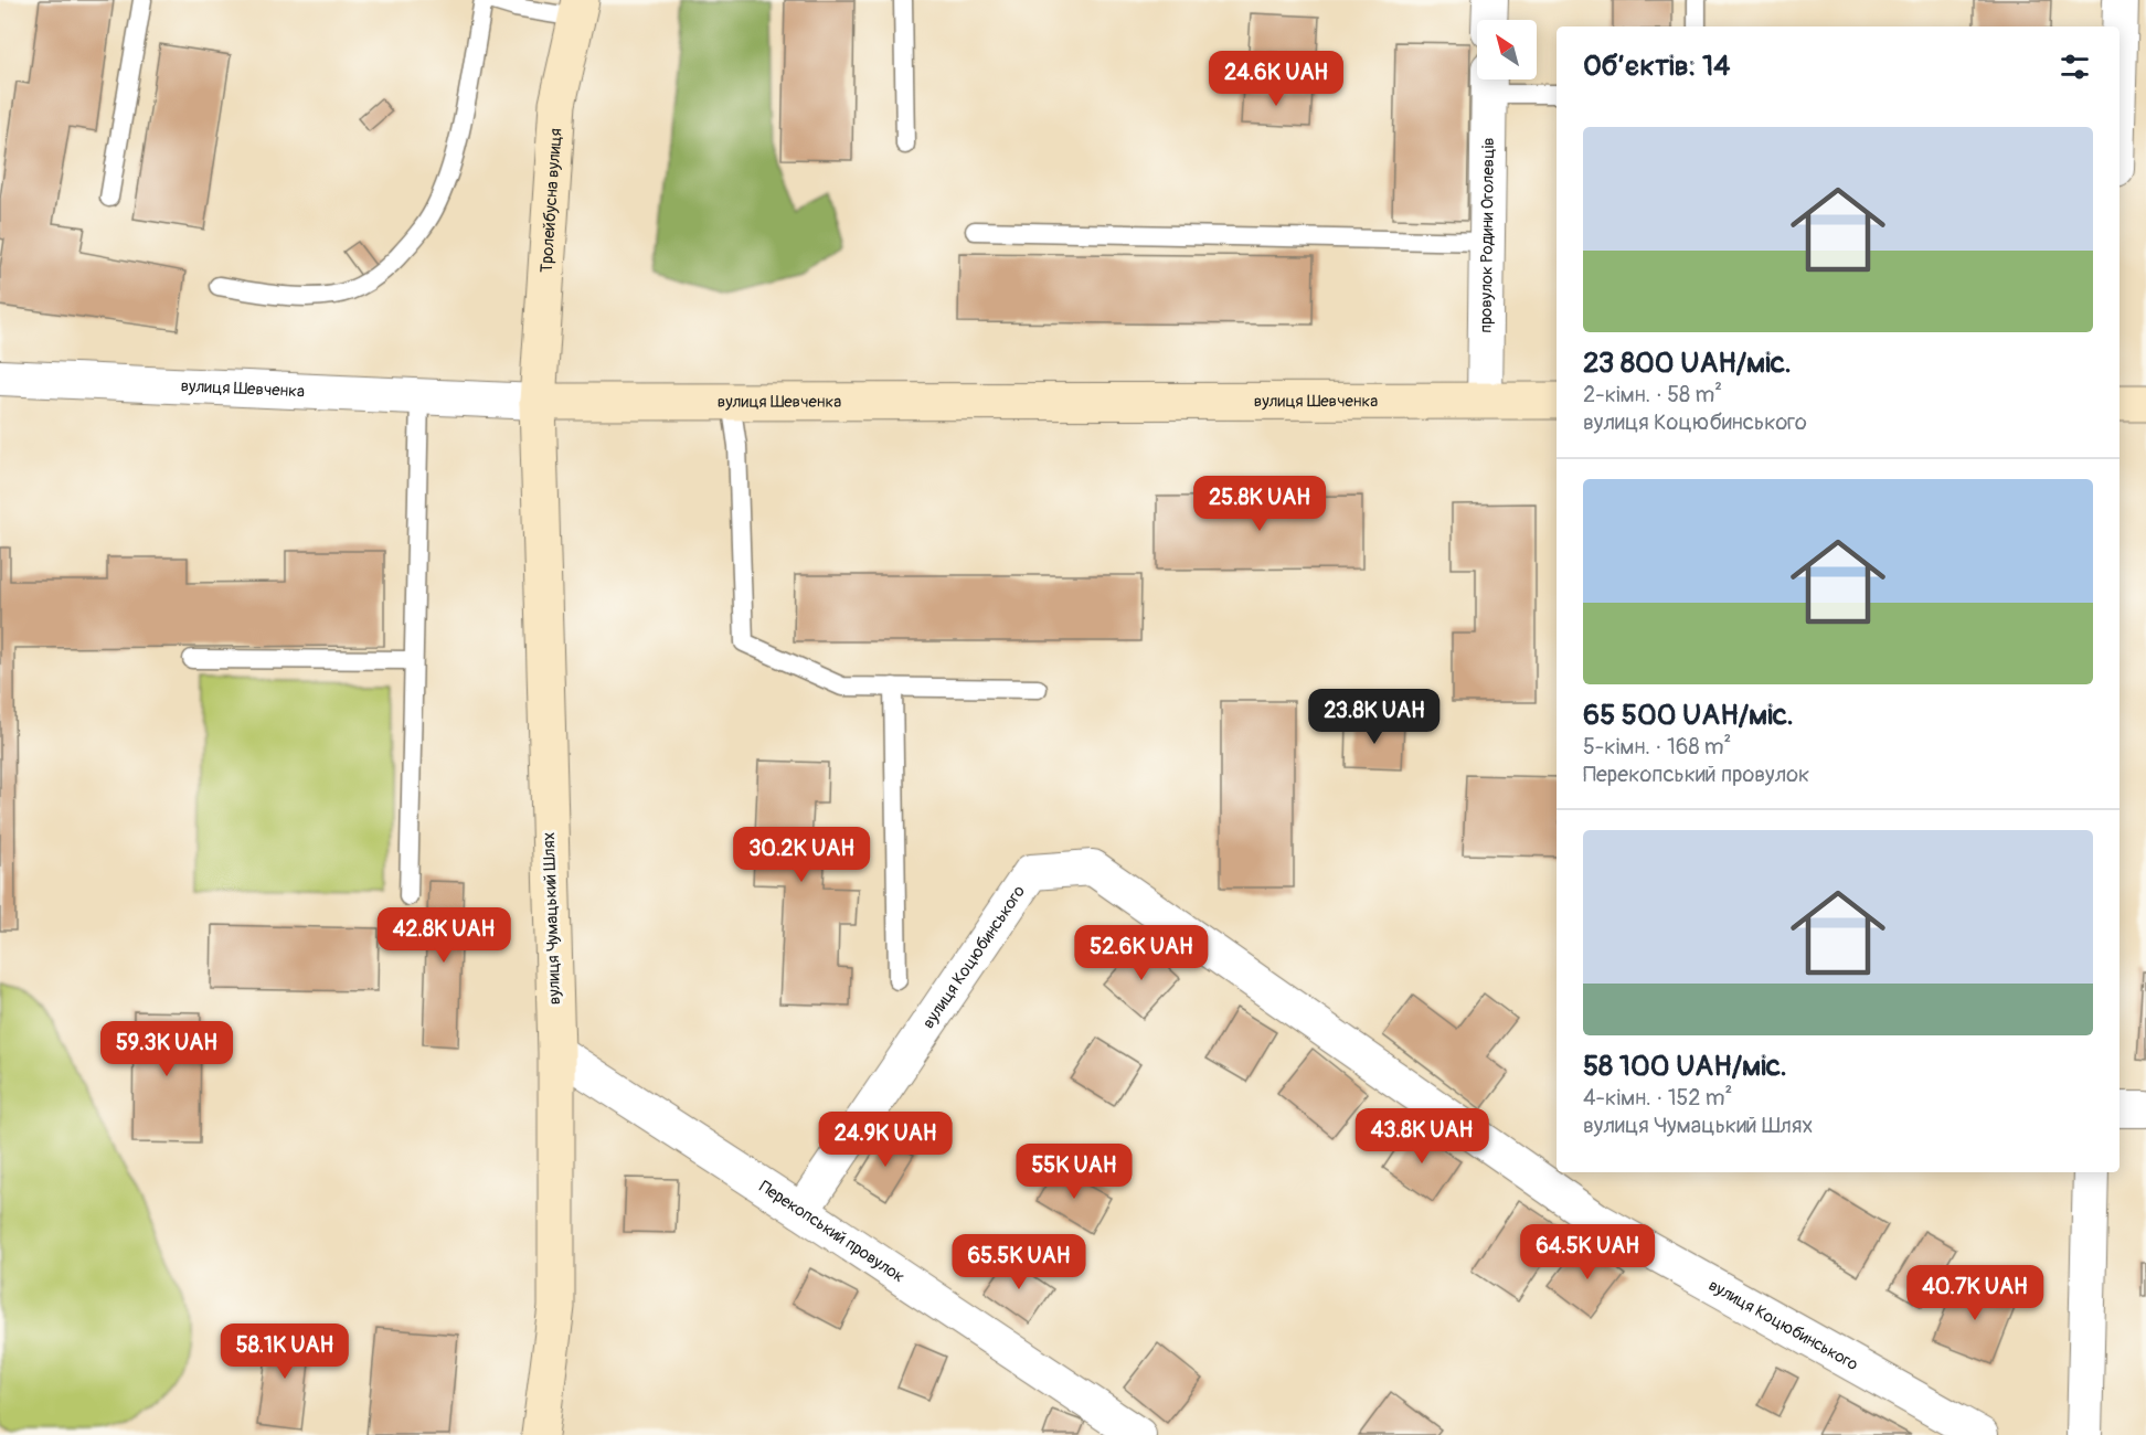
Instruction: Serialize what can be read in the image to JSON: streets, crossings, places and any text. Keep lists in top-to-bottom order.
{
  "streets": {
    "main road": ["Тролейбусна вулиця", "вулиця Шевченка", "вулиця Чумацький Шлях"],
    "street": ["провулок Родини Оголевців", "вулиця Коцюбинського", "Перекопський провулок"]
  },
  "crossings": [
    ["Тролейбусна вулиця", "вулиця Шевченка"],
    ["Тролейбусна вулиця", "вулиця Чумацький Шлях"],
    ["провулок Родини Оголевців", "вулиця Шевченка"],
    ["вулиця Шевченка", "вулиця Чумацький Шлях"],
    ["вулиця Чумацький Шлях", "Перекопський провулок"],
    ["вулиця Коцюбинського", "Перекопський провулок"]
  ],
  "north": "top left",
  "page": {
    "heading": "Об’єктів: 14",
    "price": [
      "24.6K UAH",
      "25.8K UAH",
      "23.8K UAH",
      "30.2K UAH",
      "42.8K UAH",
      "52.6K UAH",
      "59.3K UAH",
      "43.8K UAH",
      "24.9K UAH",
      "55K UAH",
      "64.5K UAH",
      "65.5K UAH",
      "40.7K UAH",
      "58.1K UAH"
    ],
    "list": [
      {
        "name": "23 800 UAH/міс.",
        "note": "2-кімн. · 58 m² · вулиця Коцюбинського"
      },
      {
        "name": "65 500 UAH/міс.",
        "note": "5-кімн. · 168 m² · Перекопський провулок"
      },
      {
        "name": "58 100 UAH/міс.",
        "note": "4-кімн. · 152 m² · вулиця Чумацький Шлях"
      }
    ]
  }
}
